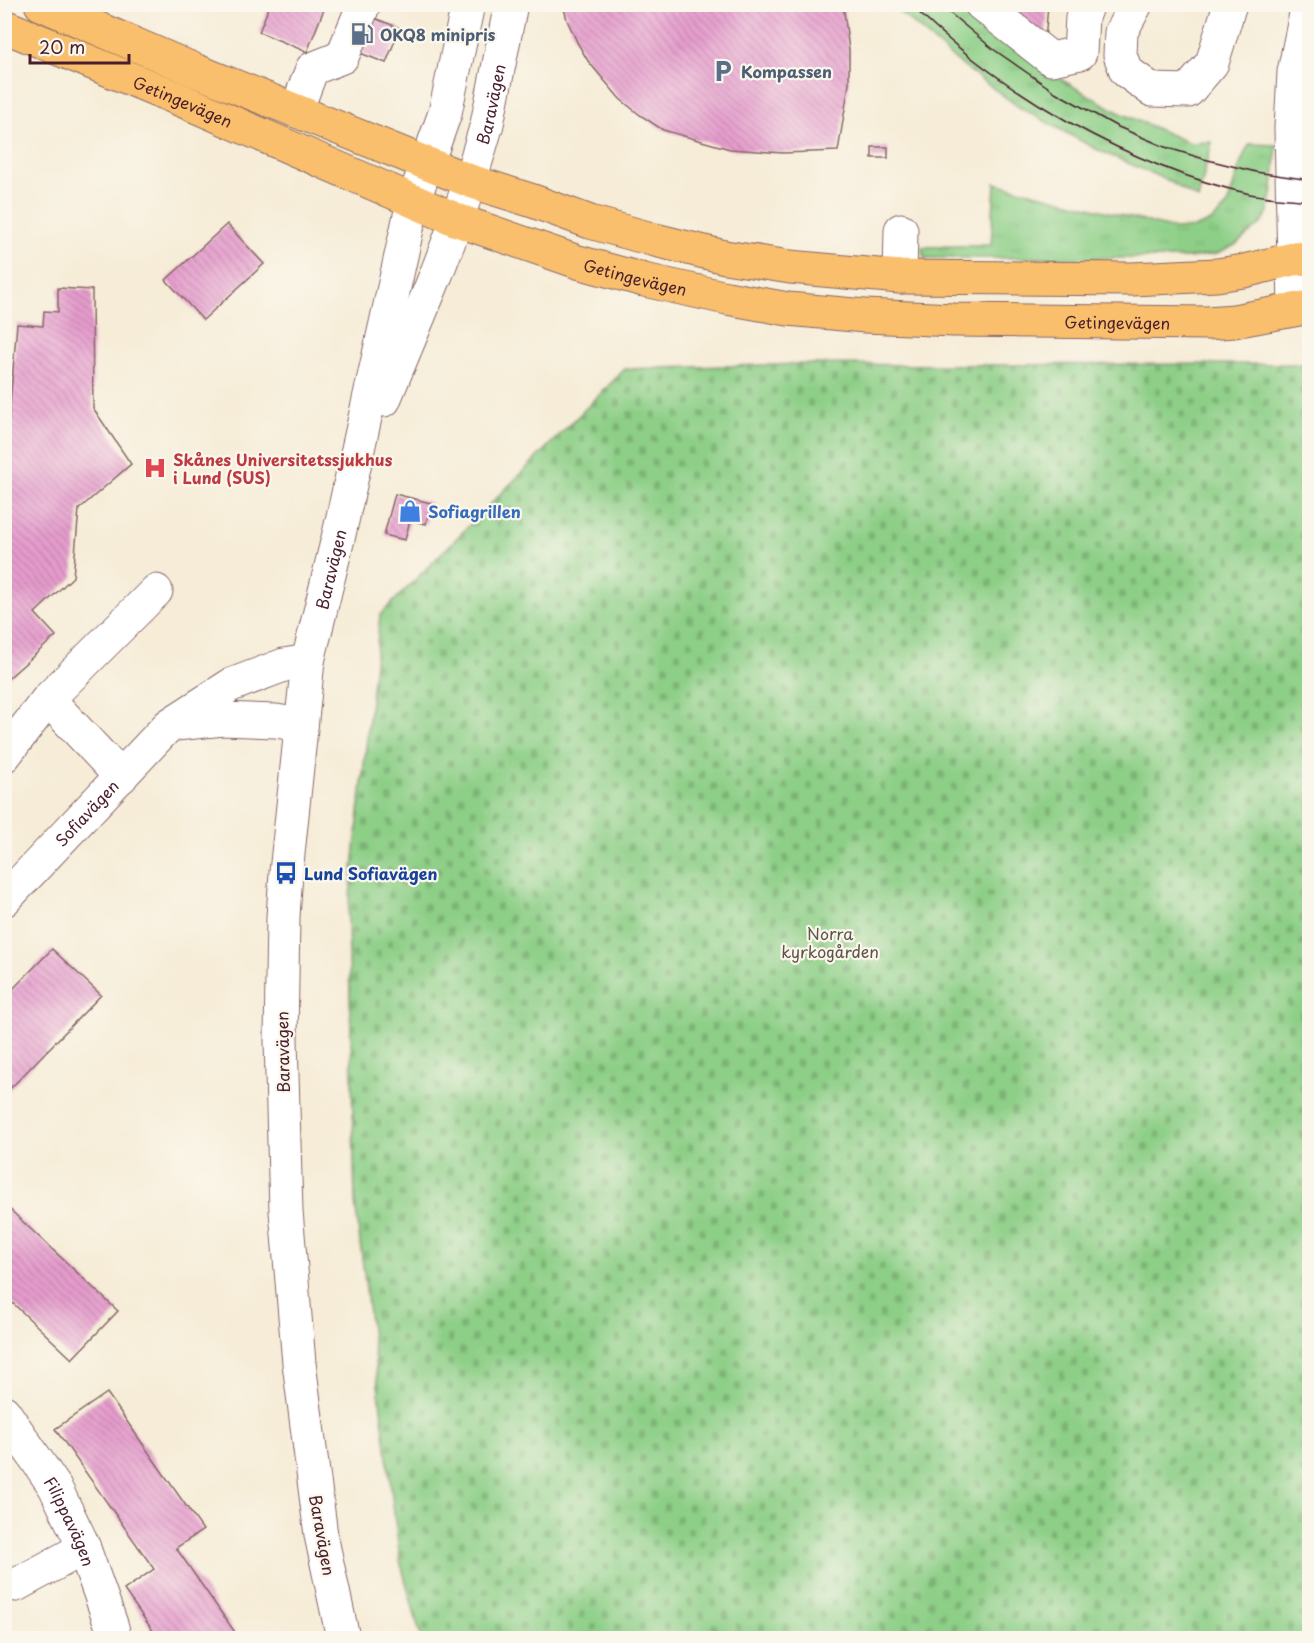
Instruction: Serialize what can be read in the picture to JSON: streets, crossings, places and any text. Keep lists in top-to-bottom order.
{
  "streets": {
    "main road": ["Getingevägen"],
    "street": ["Baravägen", "Sofiavägen", "Filippavägen"]
  },
  "crossings": [
    ["Getingevägen", "Baravägen"],
    ["Baravägen", "Sofiavägen"]
  ],
  "parks": ["Norra kyrkogården"],
  "places": {
    "fuel station": ["OKQ8 minipris"],
    "parking": ["Kompassen"],
    "hospital": ["Skånes Universitetssjukhus i Lund (SUS)"],
    "shop": ["Sofiagrillen"],
    "bus stop": ["Lund Sofiavägen"]
  },
  "scale_bar": "20 m"
}
